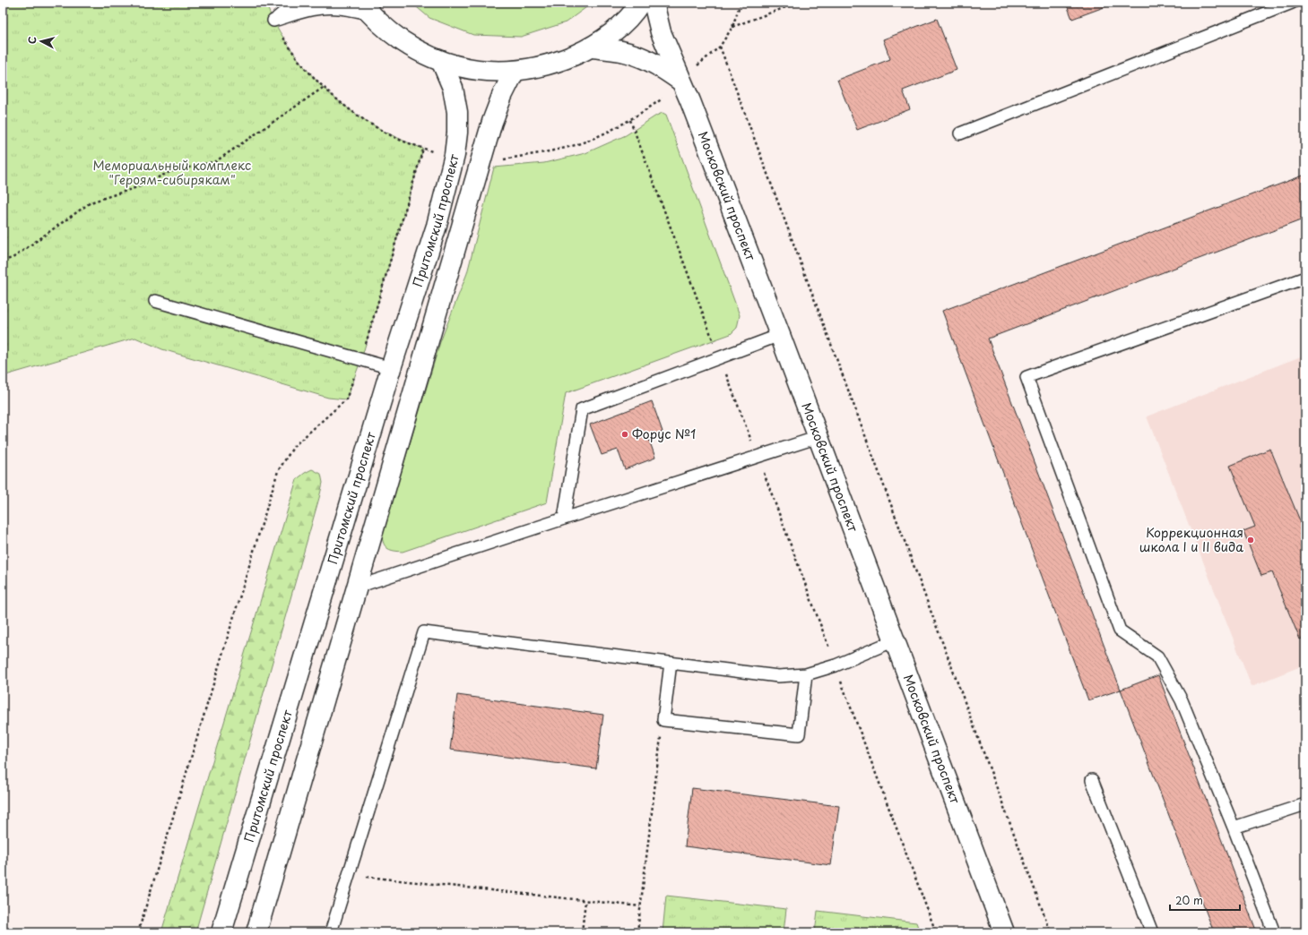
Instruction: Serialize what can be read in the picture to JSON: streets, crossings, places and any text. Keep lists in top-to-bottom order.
{
  "streets": {
    "main road": ["Московский проспект", "Притомский проспект"]
  },
  "parks": ["Мемориальный комплекс \"Героям-сибирякам\""],
  "places": ["Форус №1", "Коррекционная школа I и II вида"],
  "scale_bar": "20 m",
  "north": "left"
}
